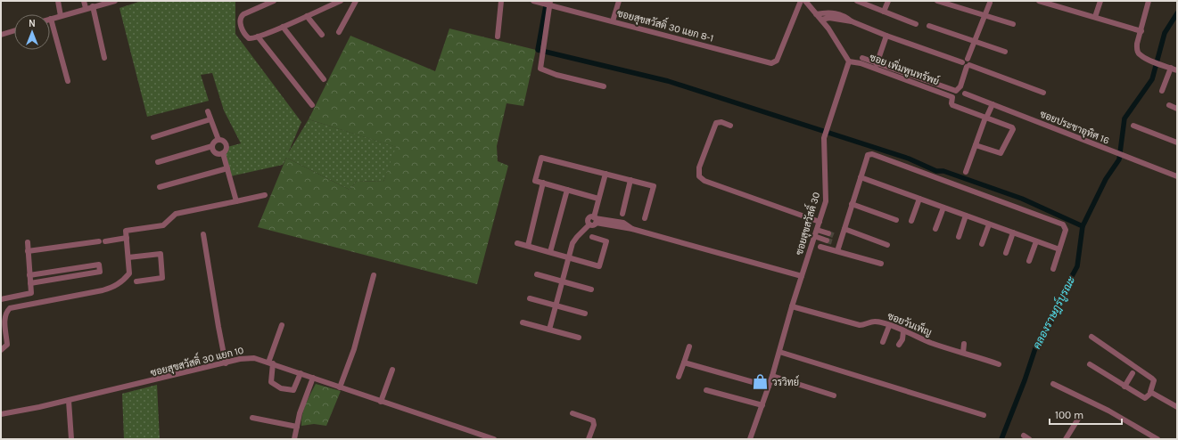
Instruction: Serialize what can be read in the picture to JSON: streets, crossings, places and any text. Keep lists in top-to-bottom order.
{
  "streets": {
    "street": [
      "ซอยสุขสวัสดิ์ 30 แยก 8-1",
      "ซอย เพิ่มพูนทรัพย์",
      "ซอยประชาอุทิศ 16",
      "ซอยสุขสวัสดิ์ 30",
      "ซอยวันเพ็ญ",
      "ซอยสุขสวัสดิ์ 30 แยก 10"
    ]
  },
  "crossings": [
    ["ซอย เพิ่มพูนทรัพย์", "ซอยสุขสวัสดิ์ 30"],
    ["ซอยสุขสวัสดิ์ 30", "ซอยวันเพ็ญ"]
  ],
  "water": ["คลองราษฎร์บูรณะ"],
  "places": {
    "shop": ["วรวิทย์"]
  },
  "scale_bar": "100 m",
  "north": "top"
}
